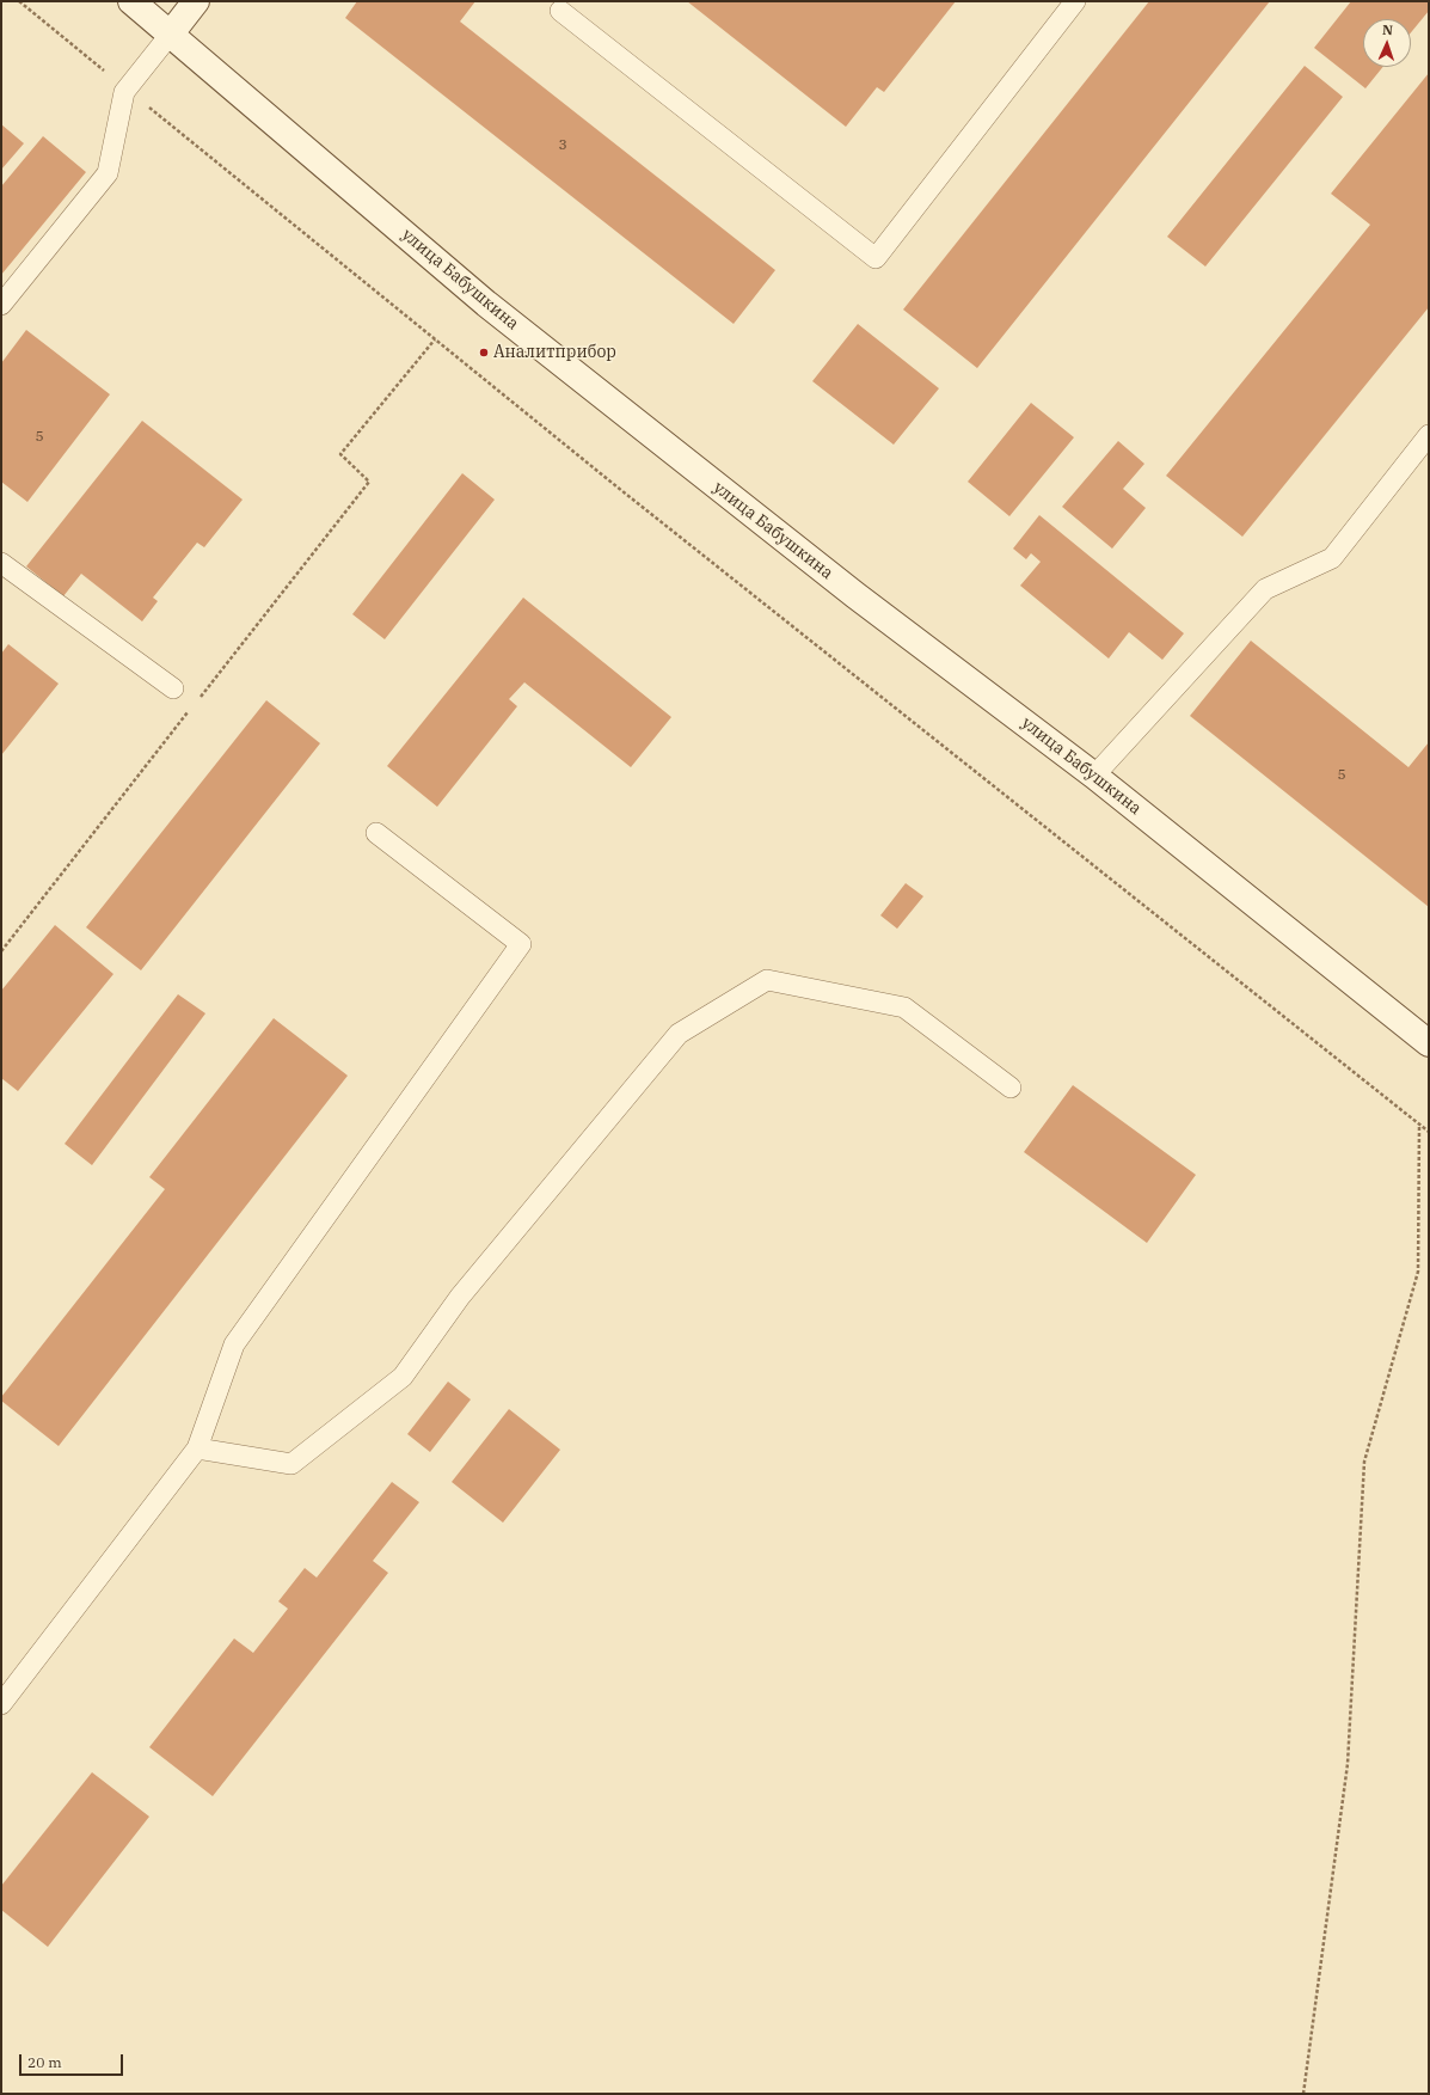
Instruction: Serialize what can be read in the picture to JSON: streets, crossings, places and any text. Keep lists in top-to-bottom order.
{
  "streets": {
    "main road": ["улица Бабушкина"]
  },
  "places": ["Аналитприбор"],
  "house_numbers": ["3", "5", "5"],
  "scale_bar": "20 m",
  "north": "top"
}
